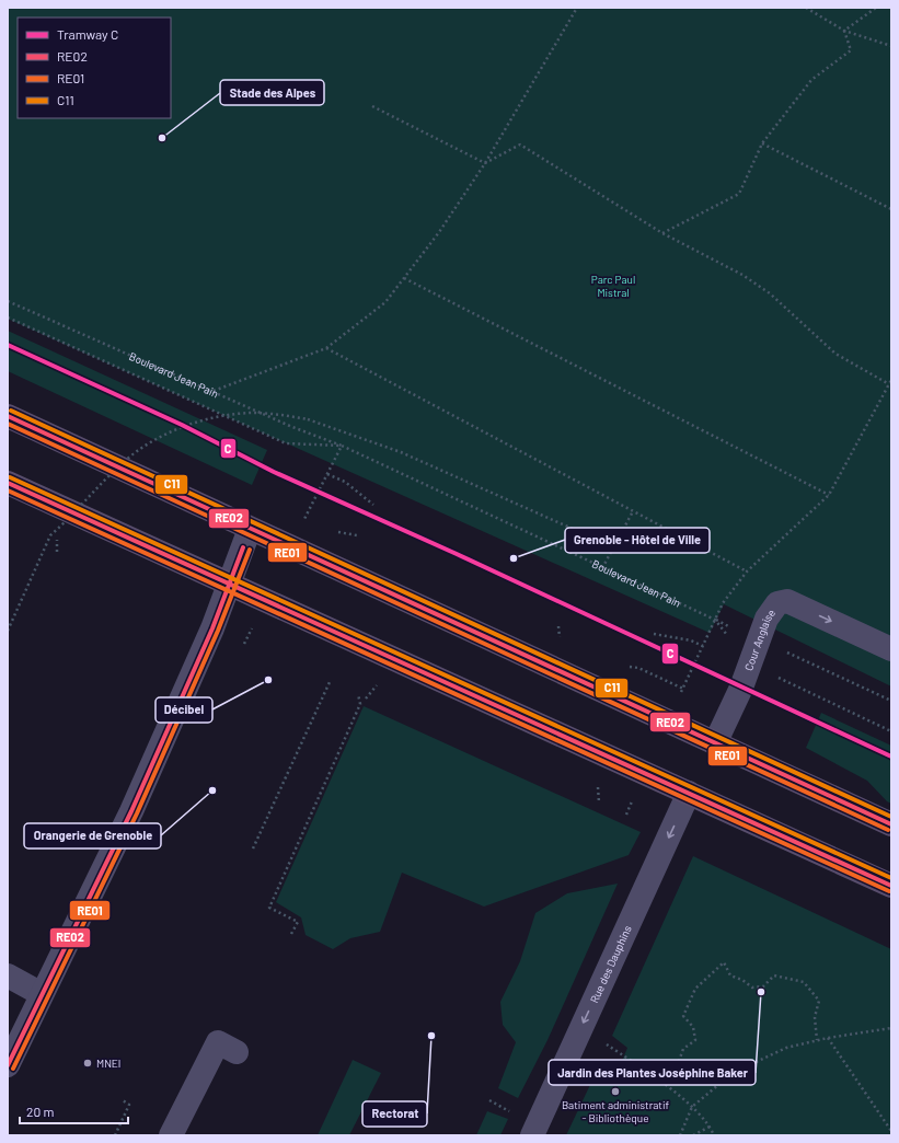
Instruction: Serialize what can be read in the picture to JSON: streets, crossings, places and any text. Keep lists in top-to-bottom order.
{
  "streets": {
    "street": ["Cour Anglaise", "Rue des Dauphins"],
    "path": ["Boulevard Jean Pain"]
  },
  "crossings": [
    ["Boulevard Jean Pain", "Cour Anglaise"]
  ],
  "one_way": ["Rue des Dauphins"],
  "parks": ["Parc Paul Mistral"],
  "places": [
    "Stade des Alpes",
    "Grenoble - Hôtel de Ville",
    "Décibel",
    "Orangerie de Grenoble",
    "Jardin des Plantes Joséphine Baker",
    "Rectorat",
    "MNEI",
    "Batiment administratif - Bibliothèque"
  ],
  "lines": [
    "tram line C",
    "transit line C11",
    "transit line RE02",
    "transit line RE01"
  ],
  "legend": [
    "Tramway C",
    "RE02",
    "RE01",
    "C11"
  ],
  "scale_bar": "20 m"
}
